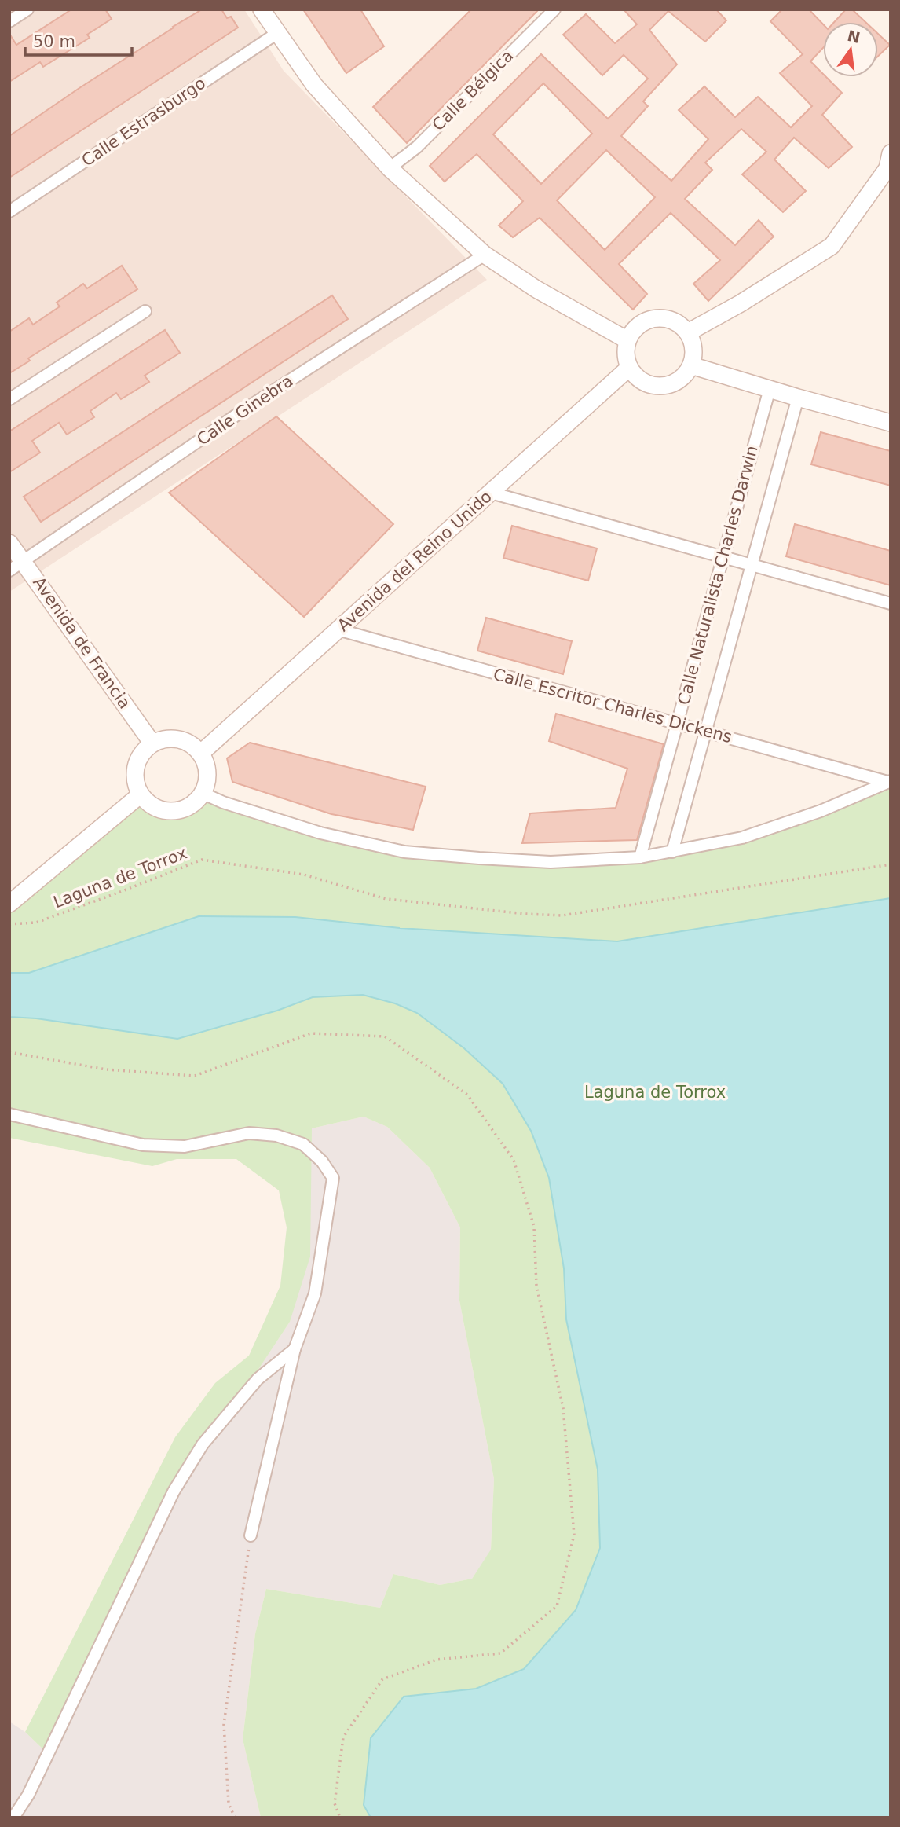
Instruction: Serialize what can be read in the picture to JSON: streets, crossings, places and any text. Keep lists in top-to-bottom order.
{
  "streets": {
    "street": [
      "Calle Bélgica",
      "Calle Estrasburgo",
      "Calle Ginebra",
      "Avenida del Reino Unido",
      "Calle Naturalista Charles Darwin",
      "Avenida de Francia",
      "Calle Escritor Charles Dickens"
    ],
    "path": ["Laguna de Torrox"]
  },
  "crossings": [
    ["Calle Ginebra", "Avenida de Francia"],
    ["Avenida del Reino Unido", "Avenida de Francia"],
    ["Avenida del Reino Unido", "Calle Escritor Charles Dickens"],
    ["Calle Naturalista Charles Darwin", "Calle Escritor Charles Dickens"]
  ],
  "parks": ["Laguna de Torrox"],
  "scale_bar": "50 m",
  "north": "top"
}
